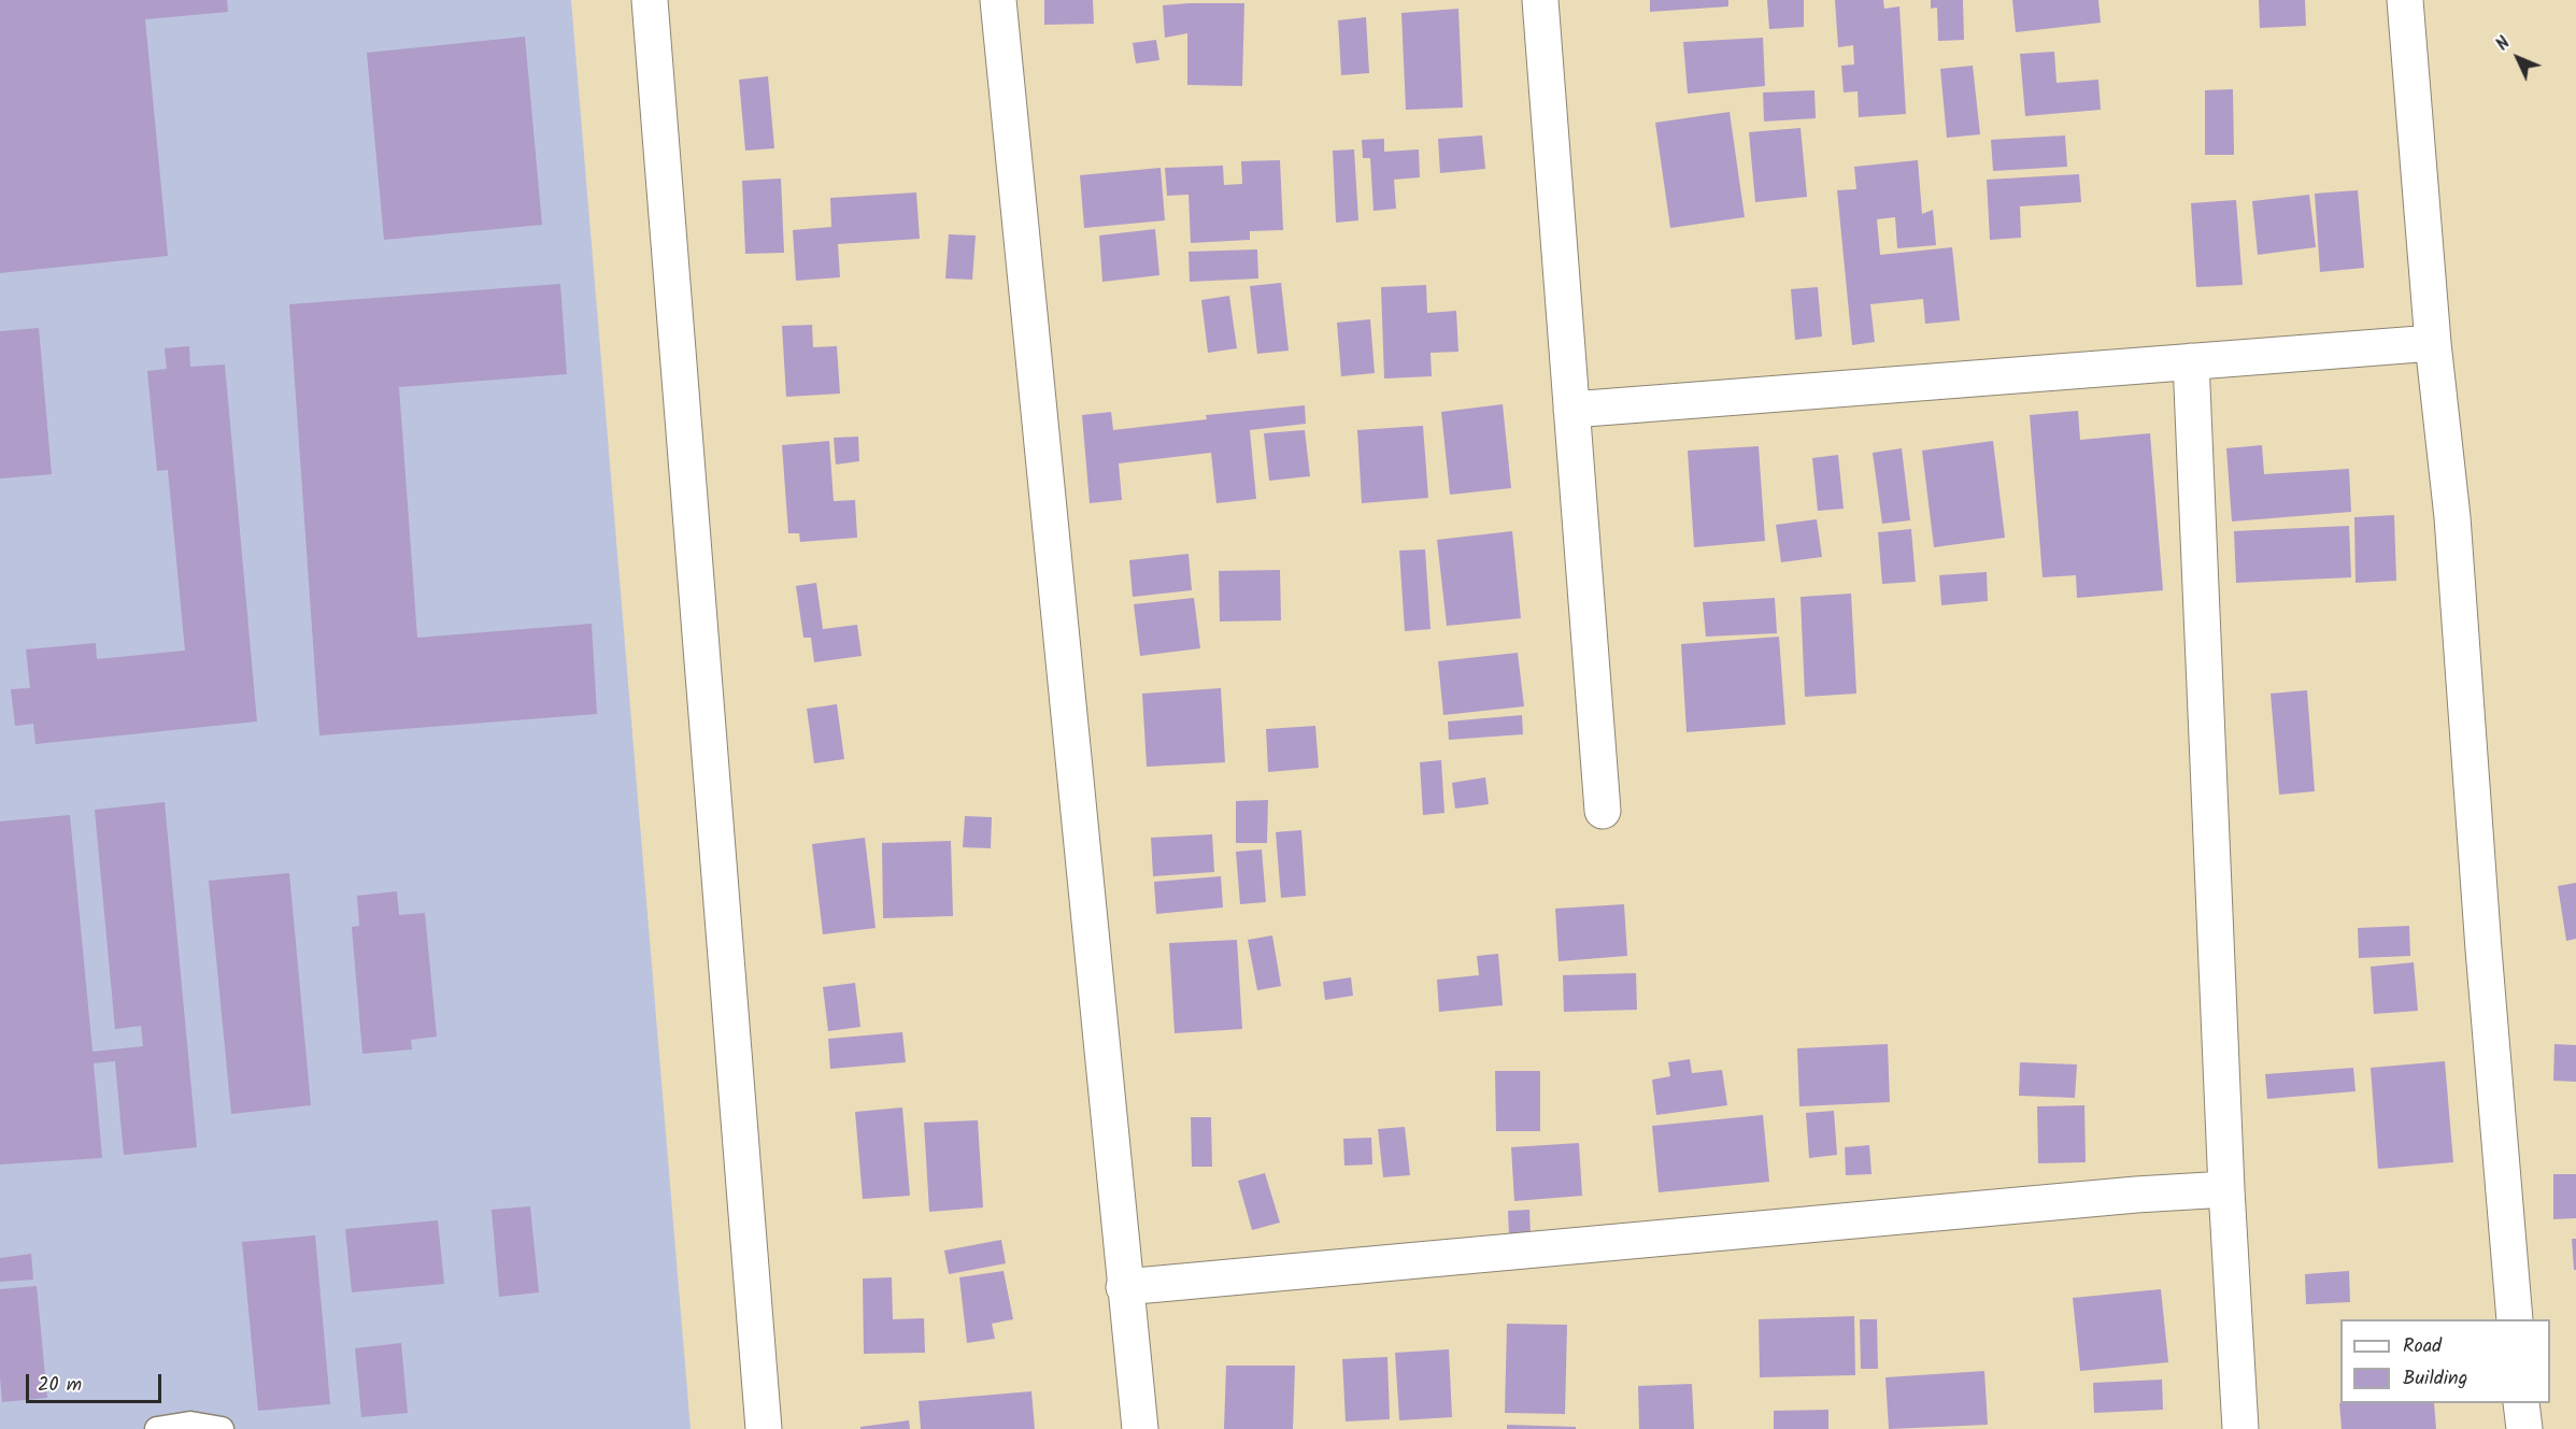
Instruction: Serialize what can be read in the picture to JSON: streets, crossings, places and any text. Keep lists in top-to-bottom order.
{
  "legend": ["Road", "Building"],
  "scale_bar": "20 m",
  "north": "top left"
}
